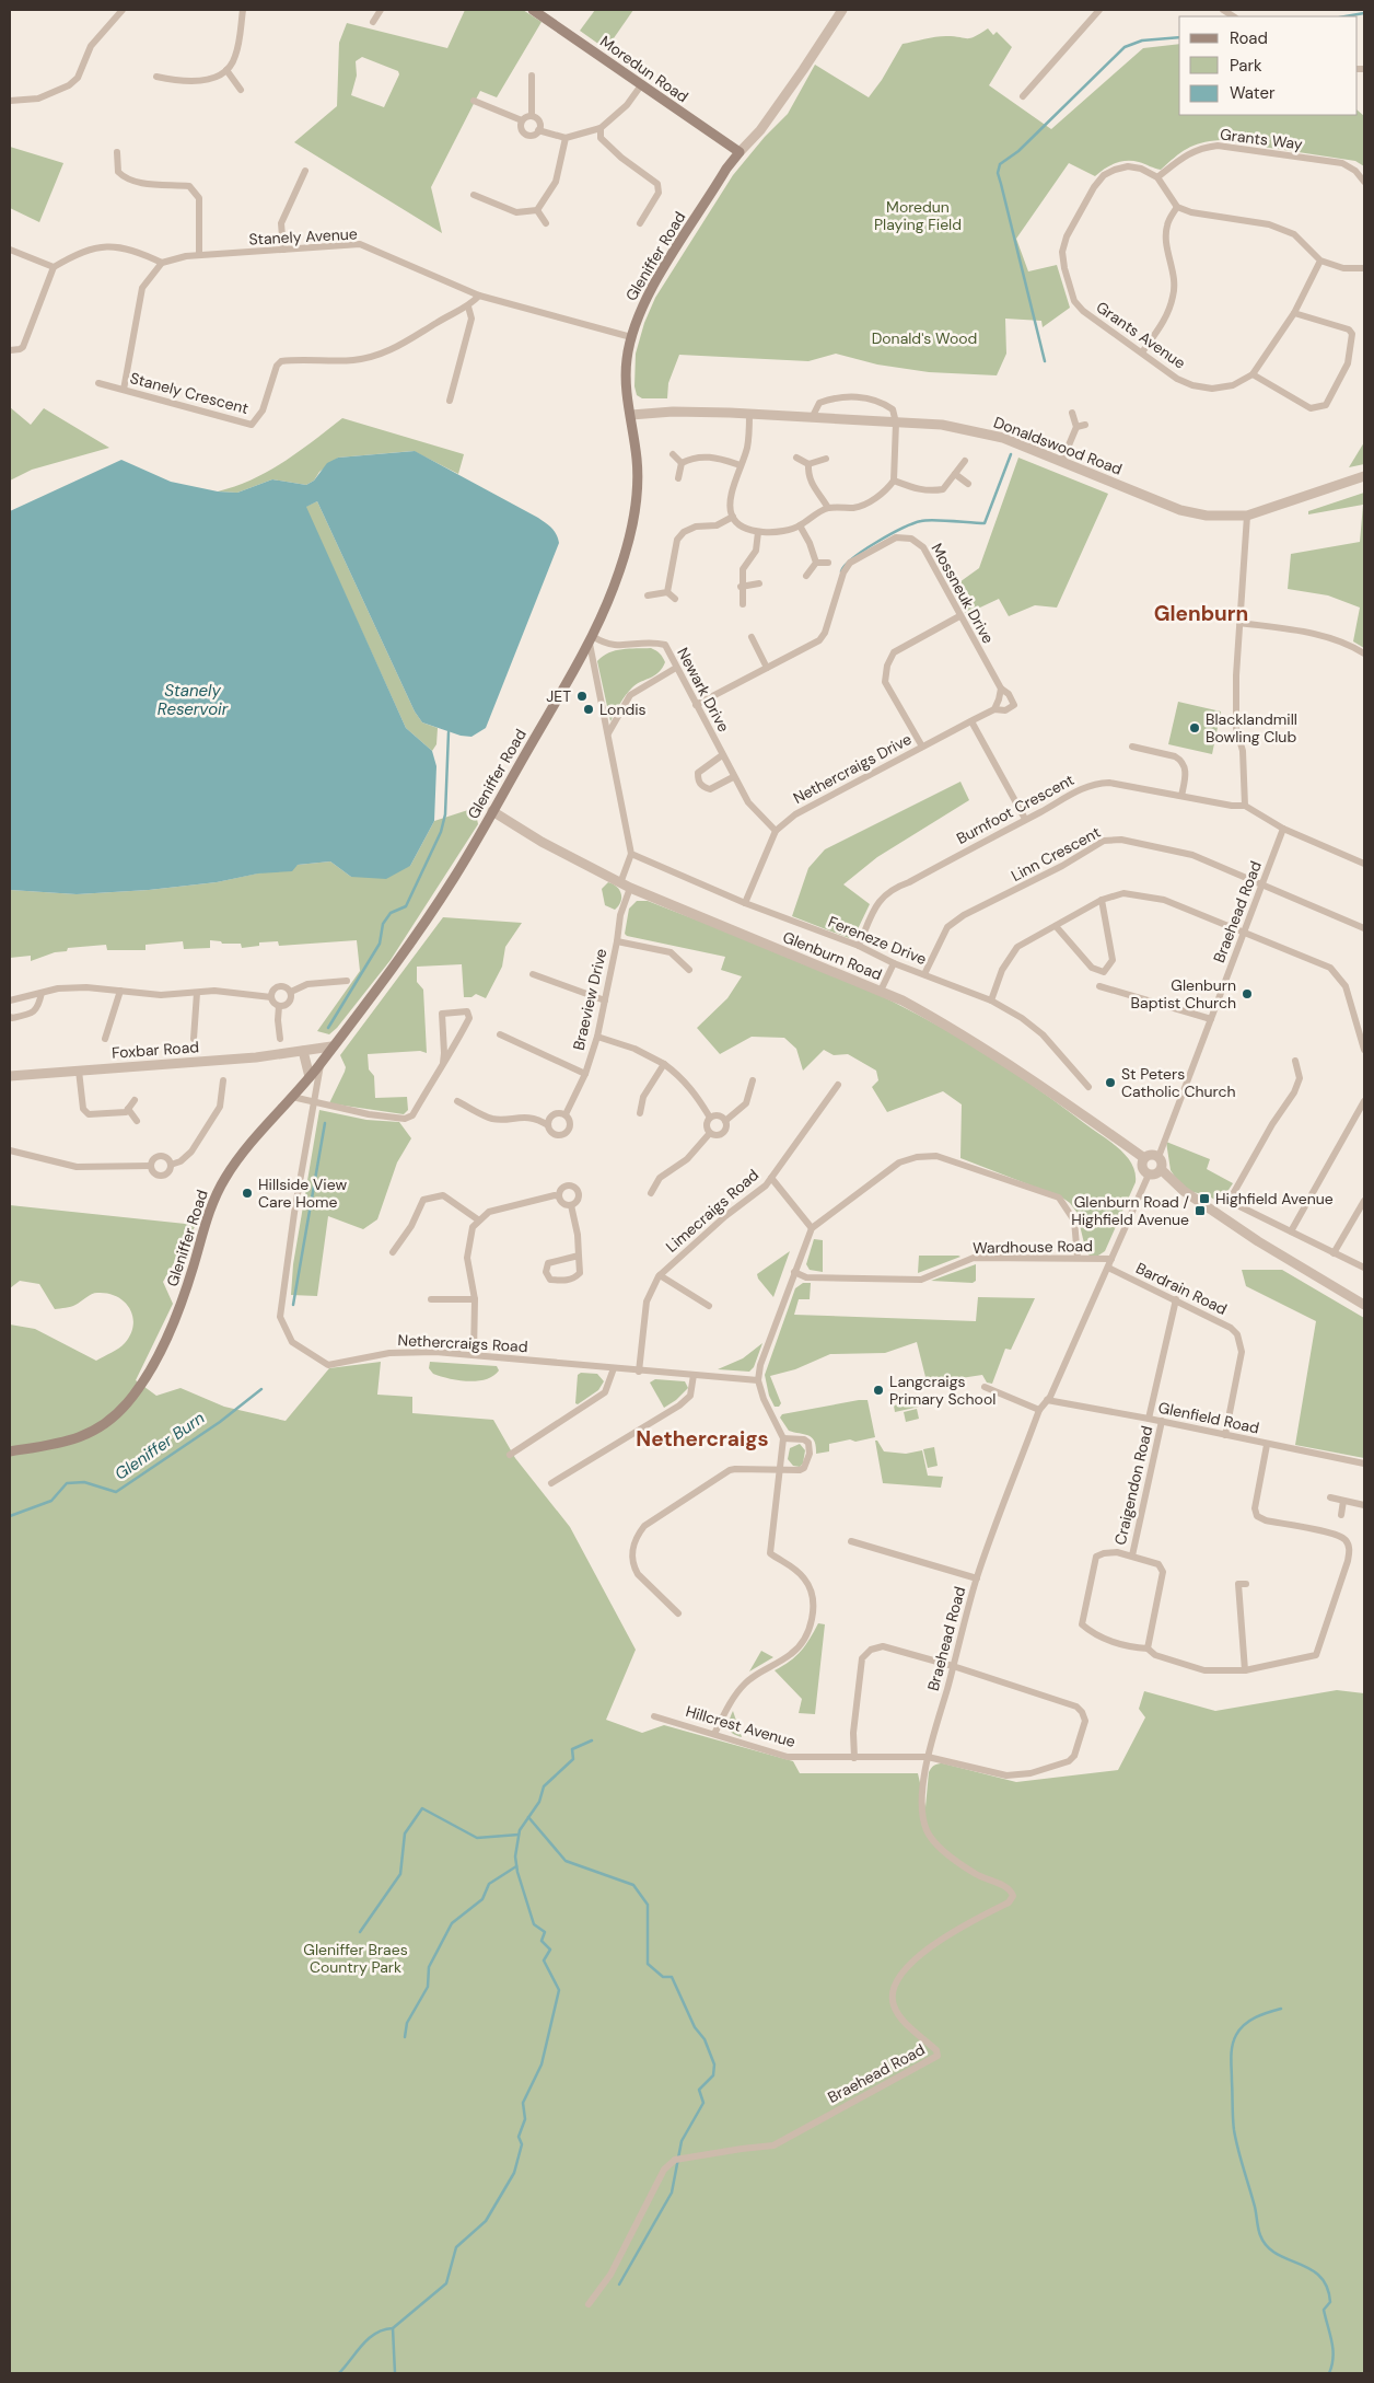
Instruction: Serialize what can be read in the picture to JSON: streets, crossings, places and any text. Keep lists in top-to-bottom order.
{
  "streets": {
    "main road": ["Moredun Road", "Gleniffer Road"],
    "street": [
      "Grants Way",
      "Stanely Avenue",
      "Grants Avenue",
      "Stanely Crescent",
      "Donaldswood Road",
      "Mossneuk Drive",
      "Newark Drive",
      "Nethercraigs Drive",
      "Burnfoot Crescent",
      "Linn Crescent",
      "Braehead Road",
      "Fereneze Drive",
      "Glenburn Road",
      "Braeview Drive",
      "Foxbar Road",
      "Limecraigs Road",
      "Wardhouse Road",
      "Bardrain Road",
      "Nethercraigs Road",
      "Glenfield Road",
      "Craigendon Road",
      "Hillcrest Avenue"
    ]
  },
  "crossings": [
    ["Moredun Road", "Gleniffer Road"],
    ["Grants Way", "Grants Avenue"],
    ["Stanely Avenue", "Gleniffer Road"],
    ["Stanely Avenue", "Stanely Crescent"],
    ["Gleniffer Road", "Donaldswood Road"],
    ["Gleniffer Road", "Newark Drive"],
    ["Gleniffer Road", "Glenburn Road"],
    ["Gleniffer Road", "Foxbar Road"],
    ["Gleniffer Road", "Nethercraigs Road"],
    ["Mossneuk Drive", "Newark Drive"],
    ["Mossneuk Drive", "Nethercraigs Drive"],
    ["Newark Drive", "Nethercraigs Drive"],
    ["Nethercraigs Drive", "Fereneze Drive"],
    ["Burnfoot Crescent", "Braehead Road"],
    ["Burnfoot Crescent", "Fereneze Drive"],
    ["Linn Crescent", "Braehead Road"],
    ["Linn Crescent", "Fereneze Drive"],
    ["Braehead Road", "Glenburn Road"],
    ["Braehead Road", "Wardhouse Road"],
    ["Braehead Road", "Bardrain Road"],
    ["Braehead Road", "Glenfield Road"],
    ["Braehead Road", "Hillcrest Avenue"],
    ["Glenburn Road", "Braeview Drive"],
    ["Limecraigs Road", "Nethercraigs Road"],
    ["Bardrain Road", "Glenfield Road"],
    ["Glenfield Road", "Craigendon Road"]
  ],
  "districts": ["Glenburn", "Nethercraigs"],
  "water": ["Stanely Reservoir", "Gleniffer Burn"],
  "parks": ["Moredun Playing Field", "Donald's Wood", "Gleniffer Braes Country Park"],
  "places": {
    "other": [
      "JET",
      "Londis",
      "Blacklandmill Bowling Club",
      "Glenburn Baptist Church",
      "St Peters Catholic Church",
      "Hillside View Care Home",
      "Langcraigs Primary School"
    ],
    "transit": ["Highfield Avenue", "Glenburn Road / Highfield Avenue"]
  },
  "legend": ["Road", "Park", "Water"]
}
